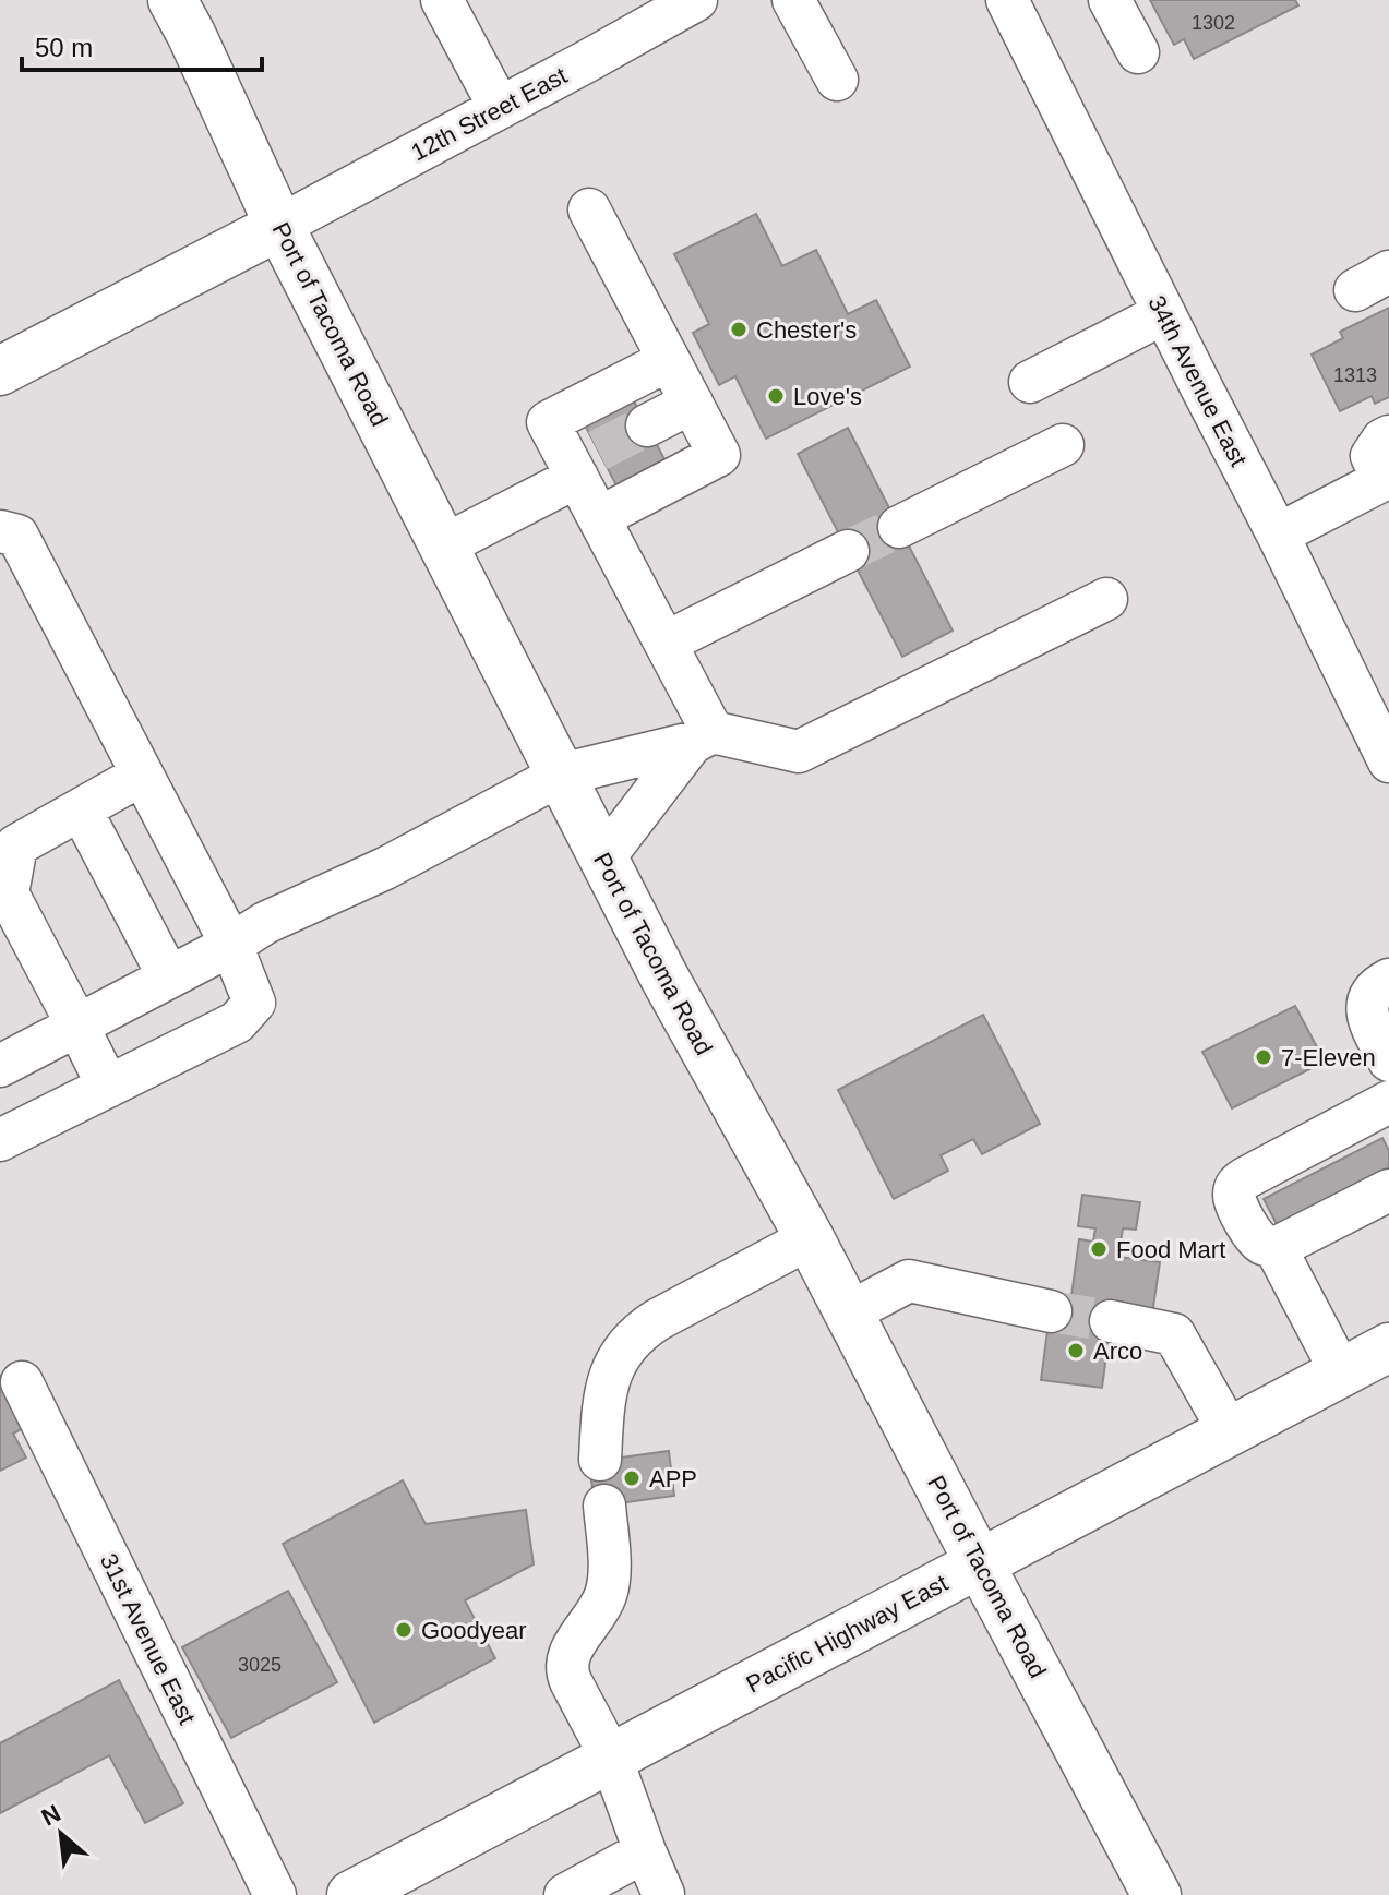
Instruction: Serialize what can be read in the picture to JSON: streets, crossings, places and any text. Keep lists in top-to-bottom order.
{
  "streets": {
    "main road": ["Port of Tacoma Road", "Pacific Highway East"],
    "street": ["12th Street East", "34th Avenue East", "31st Avenue East"]
  },
  "crossings": [
    ["12th Street East", "Port of Tacoma Road"],
    ["Port of Tacoma Road", "Pacific Highway East"]
  ],
  "places": [
    "Chester's",
    "Love's",
    "7-Eleven",
    "Food Mart",
    "Arco",
    "APP",
    "Goodyear"
  ],
  "house_numbers": ["1302", "1313", "3025"],
  "scale_bar": "50 m",
  "north": "top left"
}
